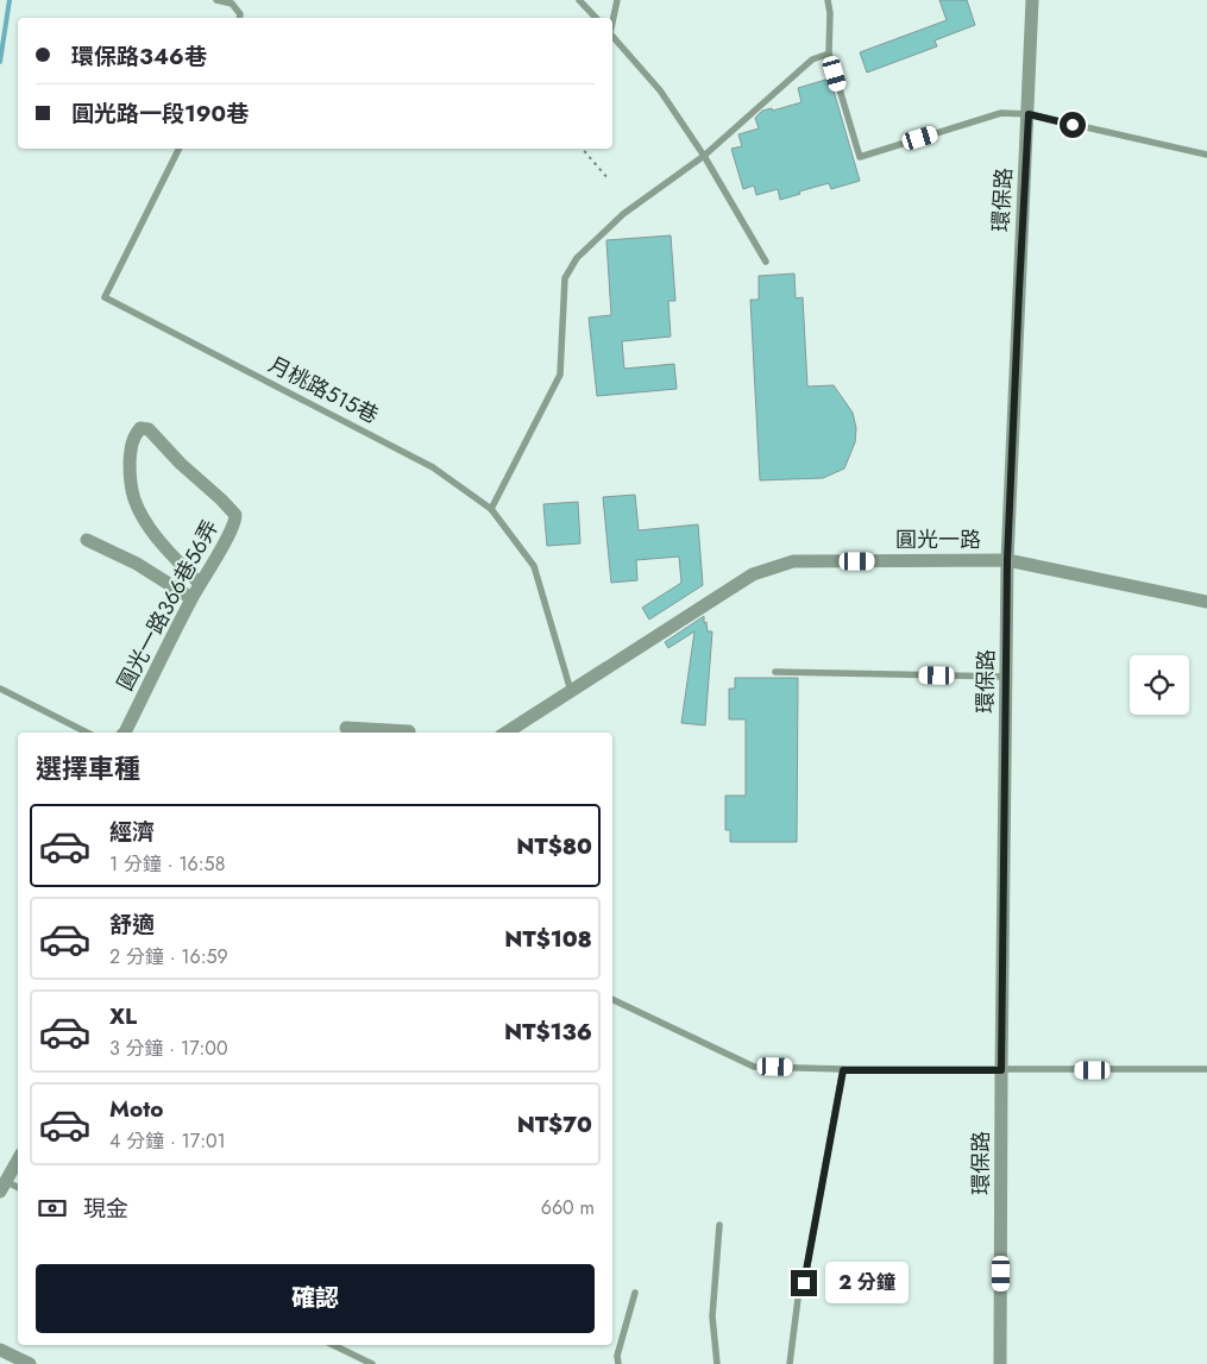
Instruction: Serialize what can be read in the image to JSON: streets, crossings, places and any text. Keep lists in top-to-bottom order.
{
  "streets": {
    "street": ["環保路", "圓光一路", "圓光一路366巷56弄"],
    "lane": ["月桃路515巷"]
  },
  "crossings": [
    ["環保路", "圓光一路"],
    ["月桃路515巷", "圓光一路"]
  ],
  "page": {
    "banner": ["環保路346巷", "圓光路一段190巷"],
    "heading": "選擇車種",
    "list": [
      {
        "name": "經濟",
        "note": "1 分鐘 · 16:58",
        "value": "NT$80"
      },
      {
        "name": "舒適",
        "note": "2 分鐘 · 16:59",
        "value": "NT$108"
      },
      {
        "name": "XL",
        "note": "3 分鐘 · 17:00",
        "value": "NT$136"
      },
      {
        "name": "Moto",
        "note": "4 分鐘 · 17:01",
        "value": "NT$70"
      }
    ],
    "pay": ["現金", "660 m"],
    "buttons": "確認",
    "bubble": "2 分鐘"
  }
}
